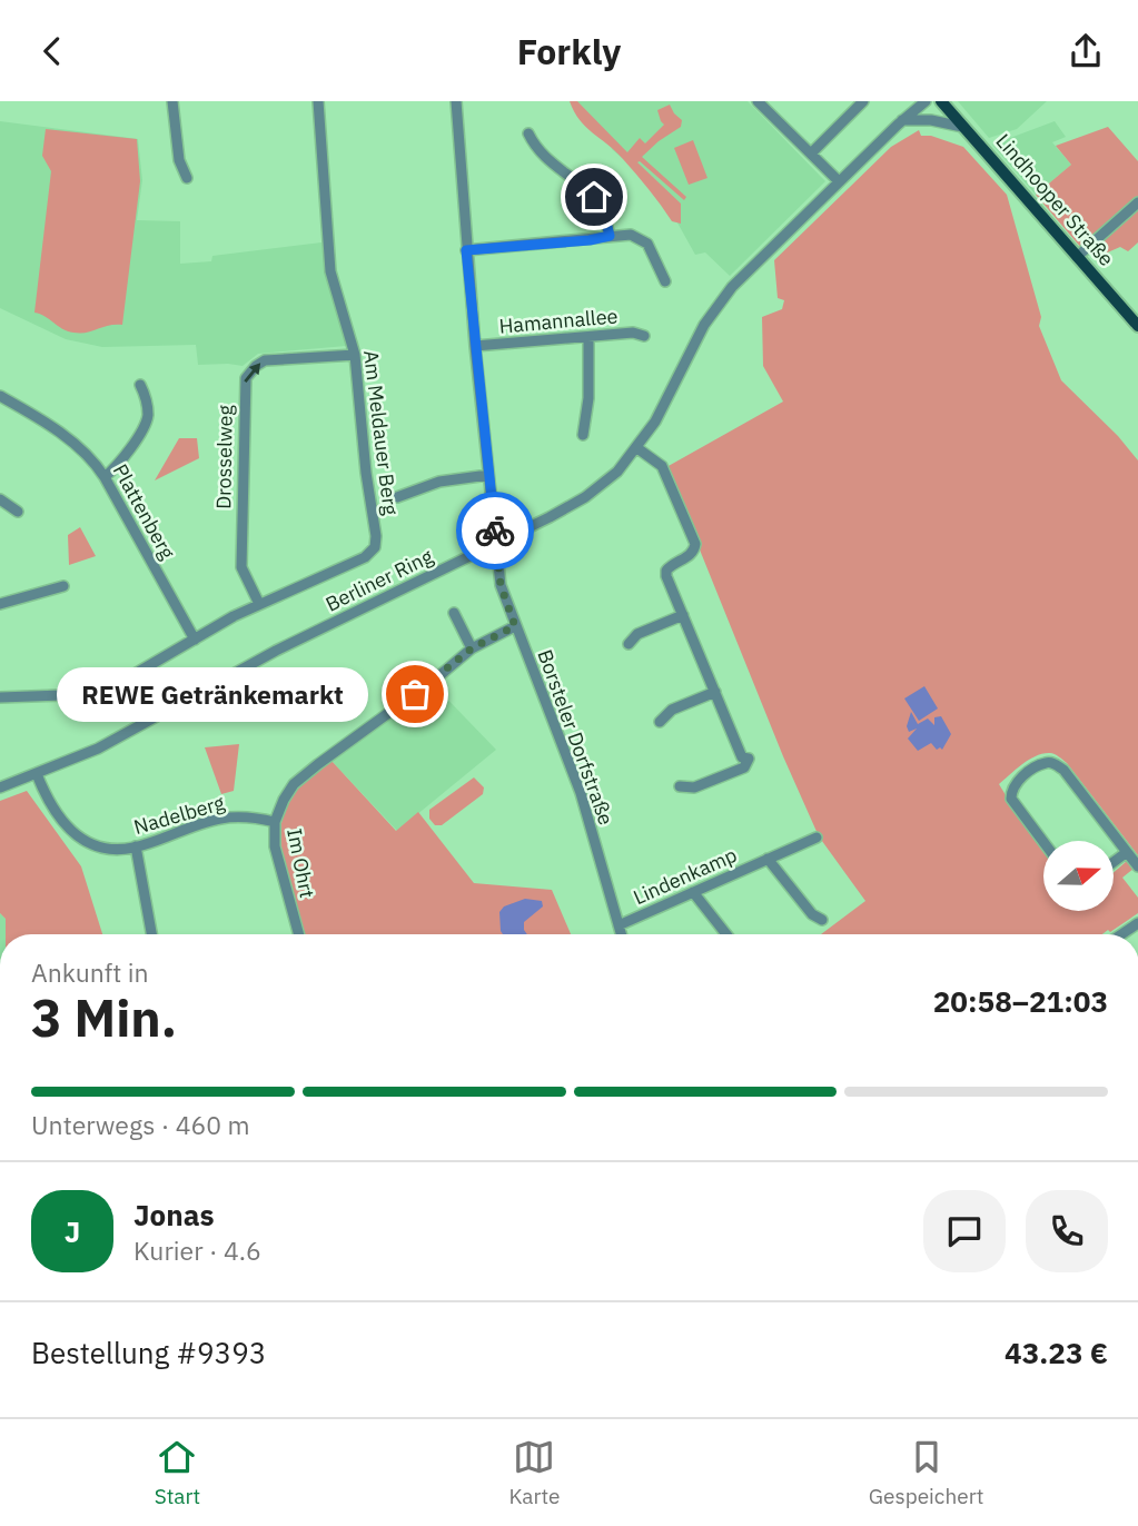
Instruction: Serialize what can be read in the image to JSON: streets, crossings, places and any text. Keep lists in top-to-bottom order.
{
  "streets": {
    "main road": ["Lindhooper Straße"],
    "street": [
      "Hamannallee",
      "Am Meldauer Berg",
      "Drosselweg",
      "Plattenberg",
      "Berliner Ring",
      "Borsteler Dorfstraße",
      "Nadelberg",
      "Im Ohrt",
      "Lindenkamp"
    ]
  },
  "crossings": [
    ["Hamannallee", "Borsteler Dorfstraße"],
    ["Am Meldauer Berg", "Drosselweg"],
    ["Am Meldauer Berg", "Plattenberg"],
    ["Berliner Ring", "Borsteler Dorfstraße"],
    ["Berliner Ring", "Nadelberg"],
    ["Borsteler Dorfstraße", "Im Ohrt"],
    ["Borsteler Dorfstraße", "Lindenkamp"],
    ["Nadelberg", "Im Ohrt"]
  ],
  "places": ["REWE Getränkemarkt"],
  "north": "right",
  "page": {
    "header": "Forkly",
    "bubble": "REWE Getränkemarkt",
    "heading": ["3 Min.", "Ankunft in", "20:58–21:03"],
    "panel": [
      "Jonas",
      "Kurier · 4.6",
      "Bestellung #9393",
      "43.23 €"
    ],
    "bar": "Unterwegs · 460 m",
    "round": "J",
    "tabs": ["Start", "Karte", "Gespeichert"]
  }
}
